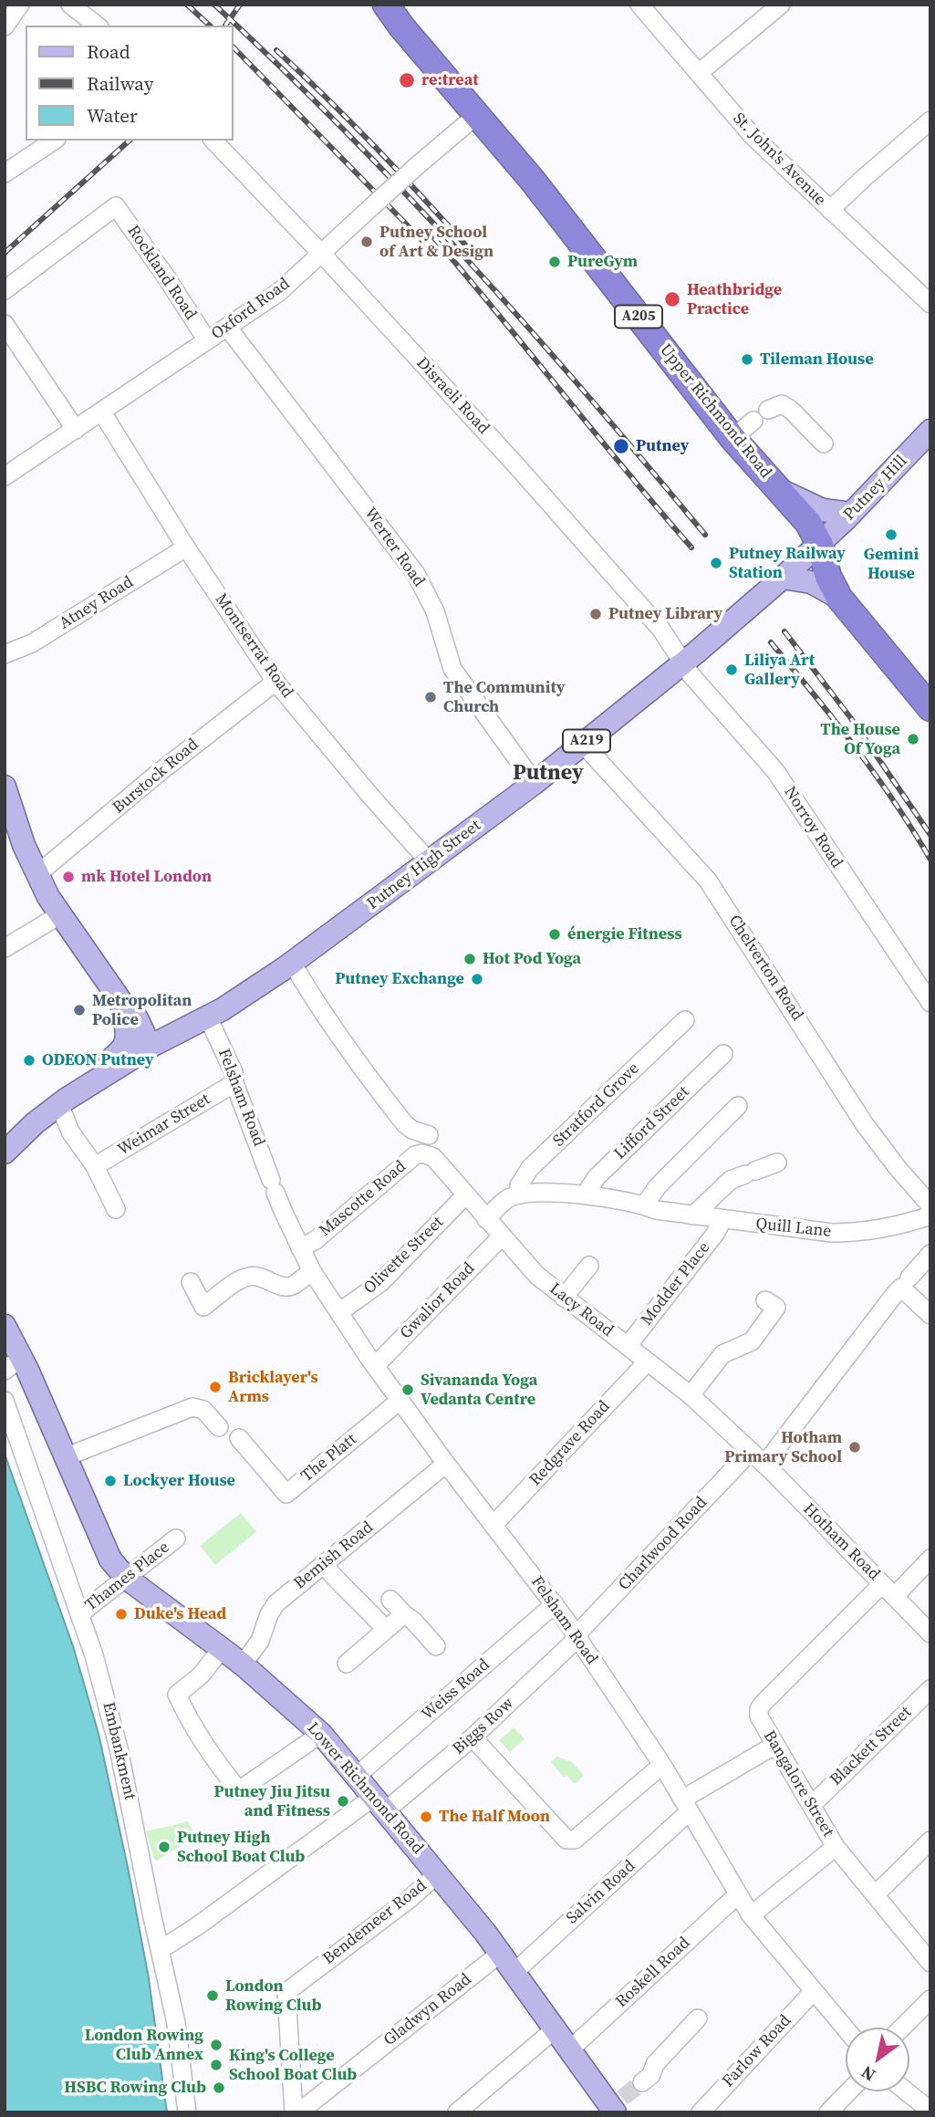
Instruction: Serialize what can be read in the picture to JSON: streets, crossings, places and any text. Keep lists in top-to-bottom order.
{
  "streets": {
    "highway": ["A205", "Upper Richmond Road"],
    "main road": [
      "Putney Hill",
      "A219",
      "Putney High Street",
      "Lower Richmond Road"
    ],
    "street": [
      "St. John's Avenue",
      "Rockland Road",
      "Oxford Road",
      "Disraeli Road",
      "Werter Road",
      "Atney Road",
      "Montserrat Road",
      "Burstock Road",
      "Norroy Road",
      "Chelverton Road",
      "Felsham Road",
      "Stratford Grove",
      "Lifford Street",
      "Weimar Street",
      "Mascotte Road",
      "Quill Lane",
      "Olivette Street",
      "Modder Place",
      "Gwalior Road",
      "Lacy Road",
      "Redgrave Road",
      "The Platt",
      "Hotham Road",
      "Charlwood Road",
      "Bemish Road",
      "Thames Place",
      "Weiss Road",
      "Biggs Row",
      "Blackett Street",
      "Embankment",
      "Bangalore Street",
      "Salvin Road",
      "Bendemeer Road",
      "Roskell Road",
      "Gladwyn Road",
      "Farlow Road"
    ]
  },
  "crossings": [
    ["Rockland Road", "Oxford Road"],
    ["Oxford Road", "Disraeli Road"],
    ["Oxford Road", "Upper Richmond Road"],
    ["Oxford Road", "Werter Road"],
    ["Oxford Road", "Montserrat Road"],
    ["Disraeli Road", "Norroy Road"],
    ["Disraeli Road", "Putney High Street"],
    ["Upper Richmond Road", "Putney Hill"],
    ["Upper Richmond Road", "Putney High Street"],
    ["Putney Hill", "Putney High Street"],
    ["Werter Road", "Putney High Street"],
    ["Atney Road", "Montserrat Road"],
    ["Montserrat Road", "Burstock Road"],
    ["Montserrat Road", "Putney High Street"],
    ["Norroy Road", "Putney High Street"],
    ["Putney High Street", "Chelverton Road"],
    ["Putney High Street", "Felsham Road"],
    ["Felsham Road", "Weimar Street"],
    ["Felsham Road", "Mascotte Road"],
    ["Felsham Road", "Olivette Street"],
    ["Felsham Road", "Gwalior Road"],
    ["Felsham Road", "Redgrave Road"],
    ["Felsham Road", "The Platt"],
    ["Felsham Road", "Charlwood Road"],
    ["Felsham Road", "Bemish Road"],
    ["Felsham Road", "Weiss Road"],
    ["Felsham Road", "Biggs Row"],
    ["Felsham Road", "Salvin Road"],
    ["Felsham Road", "Roskell Road"],
    ["Felsham Road", "Farlow Road"],
    ["Stratford Grove", "Quill Lane"],
    ["Lifford Street", "Quill Lane"],
    ["Mascotte Road", "Lacy Road"],
    ["Quill Lane", "Modder Place"],
    ["Olivette Street", "Lacy Road"],
    ["Modder Place", "Lacy Road"],
    ["Gwalior Road", "Lacy Road"],
    ["Lacy Road", "Redgrave Road"],
    ["Lacy Road", "Hotham Road"],
    ["Lacy Road", "Charlwood Road"],
    ["Hotham Road", "Charlwood Road"],
    ["Hotham Road", "Bangalore Street"],
    ["Charlwood Road", "Biggs Row"],
    ["Bemish Road", "Lower Richmond Road"],
    ["Thames Place", "Embankment"],
    ["Thames Place", "Lower Richmond Road"],
    ["Weiss Road", "Lower Richmond Road"],
    ["Biggs Row", "Embankment"],
    ["Biggs Row", "Lower Richmond Road"],
    ["Blackett Street", "Bangalore Street"],
    ["Bangalore Street", "Salvin Road"],
    ["Lower Richmond Road", "Salvin Road"],
    ["Lower Richmond Road", "Bendemeer Road"],
    ["Lower Richmond Road", "Roskell Road"],
    ["Lower Richmond Road", "Gladwyn Road"],
    ["Bendemeer Road", "Gladwyn Road"]
  ],
  "districts": ["Putney"],
  "places": [
    "re:treat",
    "Putney School of Art & Design",
    "PureGym",
    "Heathbridge Practice",
    "Tileman House",
    "Putney",
    "Gemini House",
    "Putney Railway Station",
    "Putney Library",
    "Liliya Art Gallery",
    "The Community Church",
    "The House Of Yoga",
    "mk Hotel London",
    "énergie Fitness",
    "Hot Pod Yoga",
    "Putney Exchange",
    "Metropolitan Police",
    "ODEON Putney",
    "Bricklayer's Arms",
    "Sivananda Yoga Vedanta Centre",
    "Hotham Primary School",
    "Lockyer House",
    "Duke's Head",
    "Putney Jiu Jitsu and Fitness",
    "The Half Moon",
    "Putney High School Boat Club",
    "London Rowing Club",
    "London Rowing Club Annex",
    "King's College School Boat Club",
    "HSBC Rowing Club"
  ],
  "legend": ["Road", "Railway", "Water"],
  "north": "bottom left"
}
